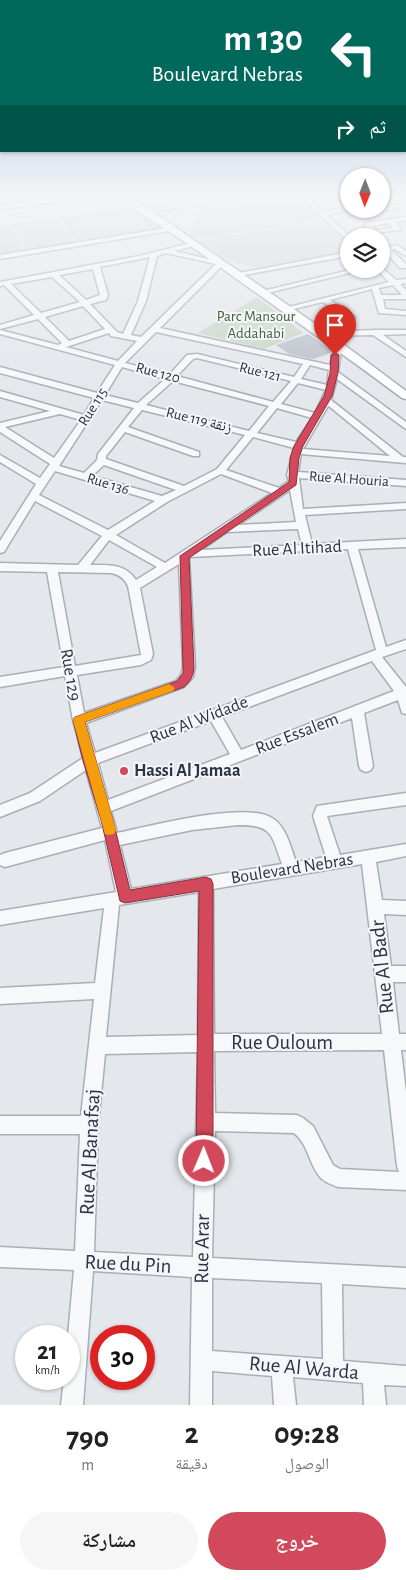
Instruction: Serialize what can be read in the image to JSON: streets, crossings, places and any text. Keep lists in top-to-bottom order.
{
  "streets": {
    "street": [
      "Rue 121",
      "Rue 120",
      "Rue 115",
      "Rue 119 زنقة",
      "Rue Al Houria",
      "Rue 136",
      "Rue Al Itihad",
      "Rue 129",
      "Rue Al Widade",
      "Rue Essalem",
      "Boulevard Nebras",
      "Rue Al Badr",
      "Rue Ouloum",
      "Rue Al Banafsaj",
      "Rue Arar",
      "Rue du Pin",
      "Rue Al Warda"
    ]
  },
  "crossings": [
    ["Rue 121", "Rue 120"],
    ["Rue 120", "Rue 115"],
    ["Rue 115", "Rue 119 زنقة"],
    ["Rue 115", "Rue 136"],
    ["Rue 129", "Rue Al Widade"],
    ["Rue 129", "Rue Essalem"],
    ["Rue 129", "Boulevard Nebras"],
    ["Rue 129", "Rue Al Banafsaj"],
    ["Boulevard Nebras", "Rue Al Badr"],
    ["Boulevard Nebras", "Rue Al Banafsaj"],
    ["Boulevard Nebras", "Rue Arar"],
    ["Rue Al Badr", "Rue Ouloum"],
    ["Rue Ouloum", "Rue Al Banafsaj"],
    ["Rue Ouloum", "Rue Arar"],
    ["Rue Al Banafsaj", "Rue du Pin"],
    ["Rue Arar", "Rue du Pin"],
    ["Rue Arar", "Rue Al Warda"]
  ],
  "parks": ["Parc Mansour Addahabi"],
  "places": ["Hassi Al Jamaa"],
  "north": "bottom",
  "page": {
    "turn": ["130 m", "Boulevard Nebras"],
    "then": "ثم",
    "speed": "21 km/h",
    "limit": "30",
    "eta": [
      "09:28",
      "الوصول",
      "2",
      "دقيقة",
      "790",
      "m"
    ],
    "buttons": ["خروج", "مشاركة"]
  }
}
